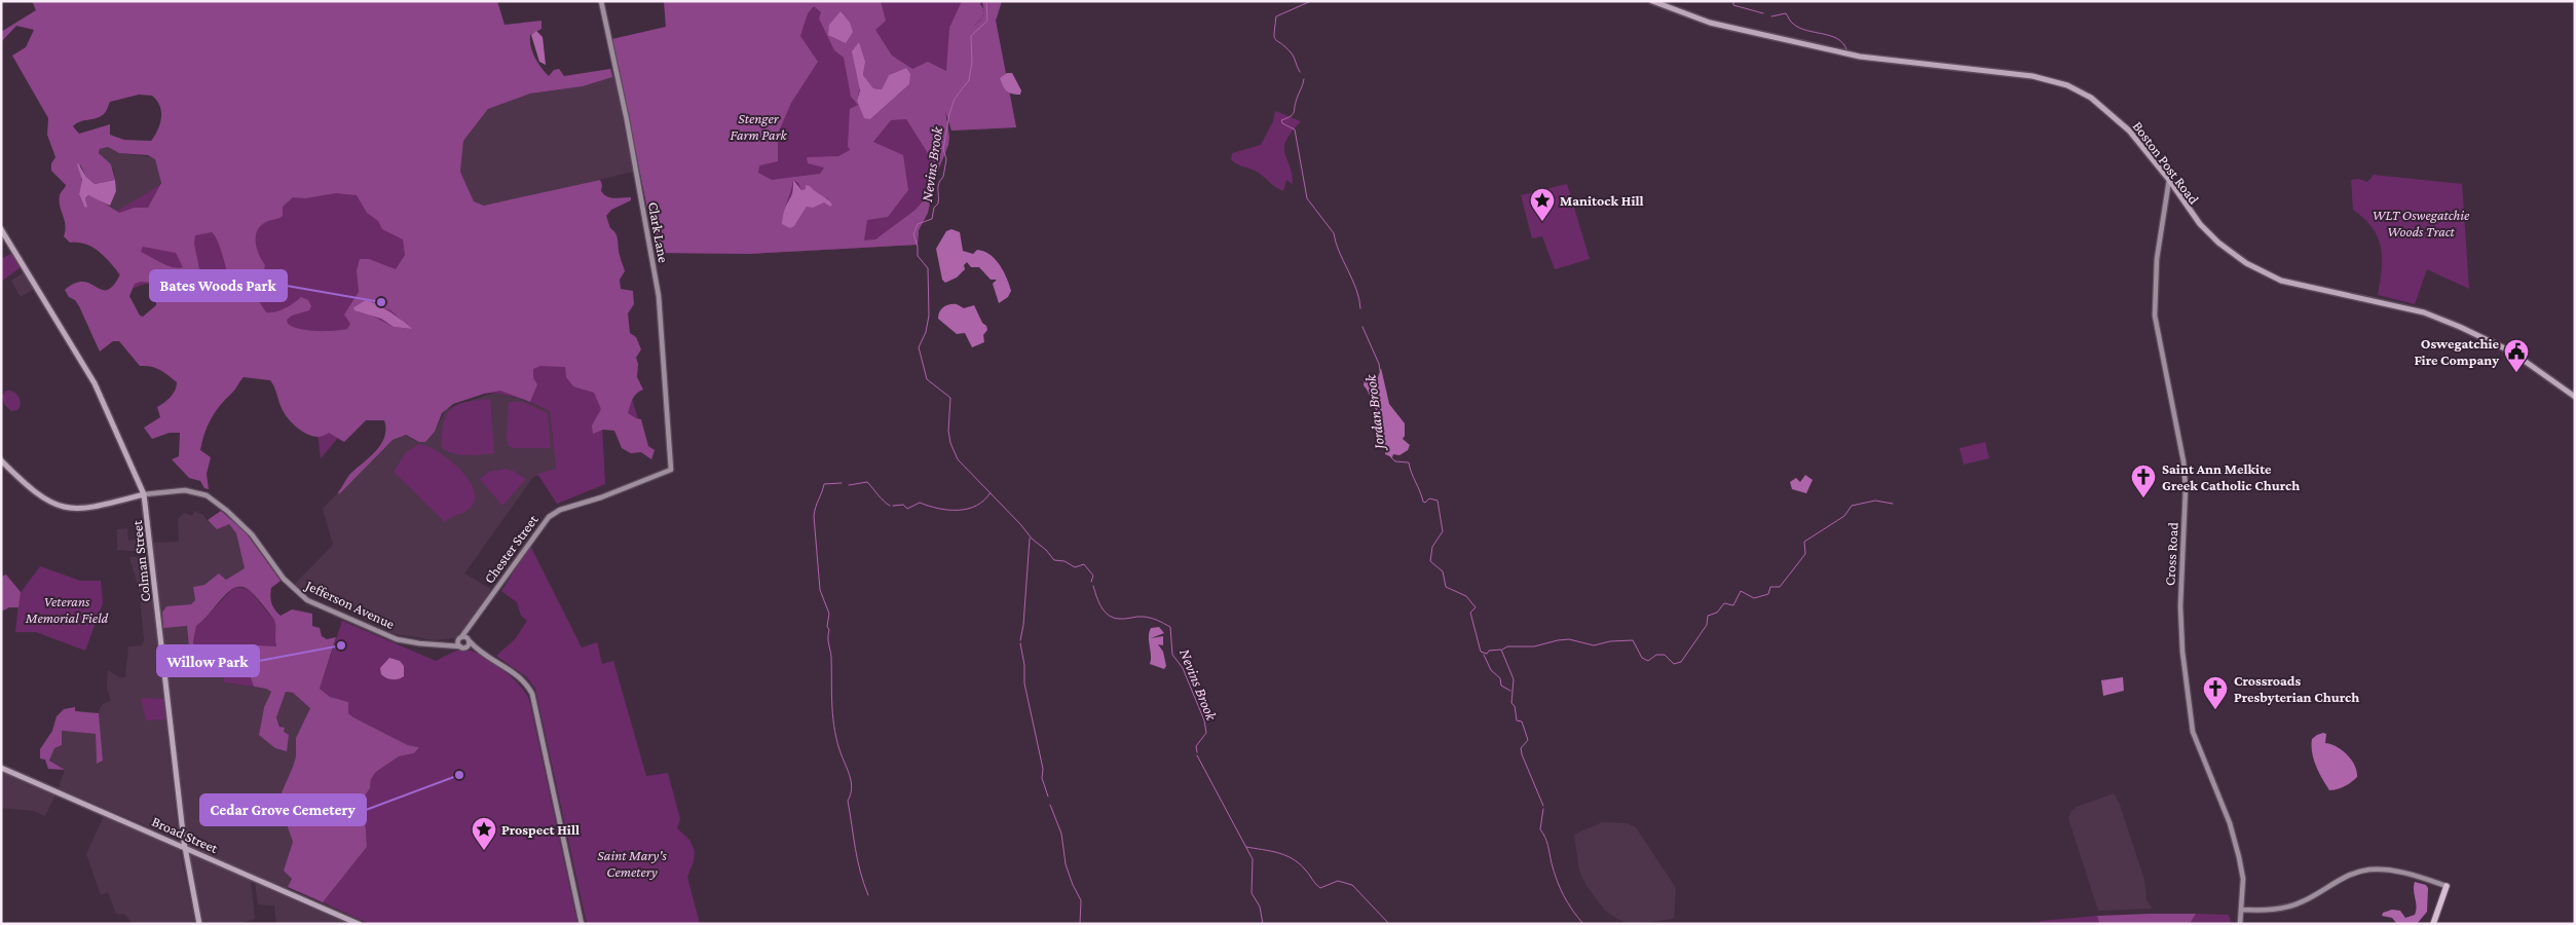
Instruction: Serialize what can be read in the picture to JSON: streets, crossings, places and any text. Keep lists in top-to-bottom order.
{
  "streets": {
    "main road": [
      "Boston Post Road",
      "Clark Lane",
      "Chester Street",
      "Cross Road",
      "Colman Street",
      "Jefferson Avenue",
      "Broad Street"
    ]
  },
  "crossings": [
    ["Boston Post Road", "Cross Road"],
    ["Clark Lane", "Chester Street"],
    ["Chester Street", "Jefferson Avenue"],
    ["Colman Street", "Jefferson Avenue"],
    ["Colman Street", "Broad Street"]
  ],
  "water": ["Nevins Brook", "Jordan Brook"],
  "parks": [
    "Stenger Farm Park",
    "WLT Oswegatchie Woods Tract",
    "Veterans Memorial Field",
    "Saint Mary's Cemetery"
  ],
  "places": {
    "place": ["Manitock Hill", "Prospect Hill"],
    "other": ["Bates Woods Park", "Willow Park", "Cedar Grove Cemetery"],
    "public building": ["Oswegatchie Fire Company"],
    "church": ["Saint Ann Melkite Greek Catholic Church", "Crossroads Presbyterian Church"]
  }
}
